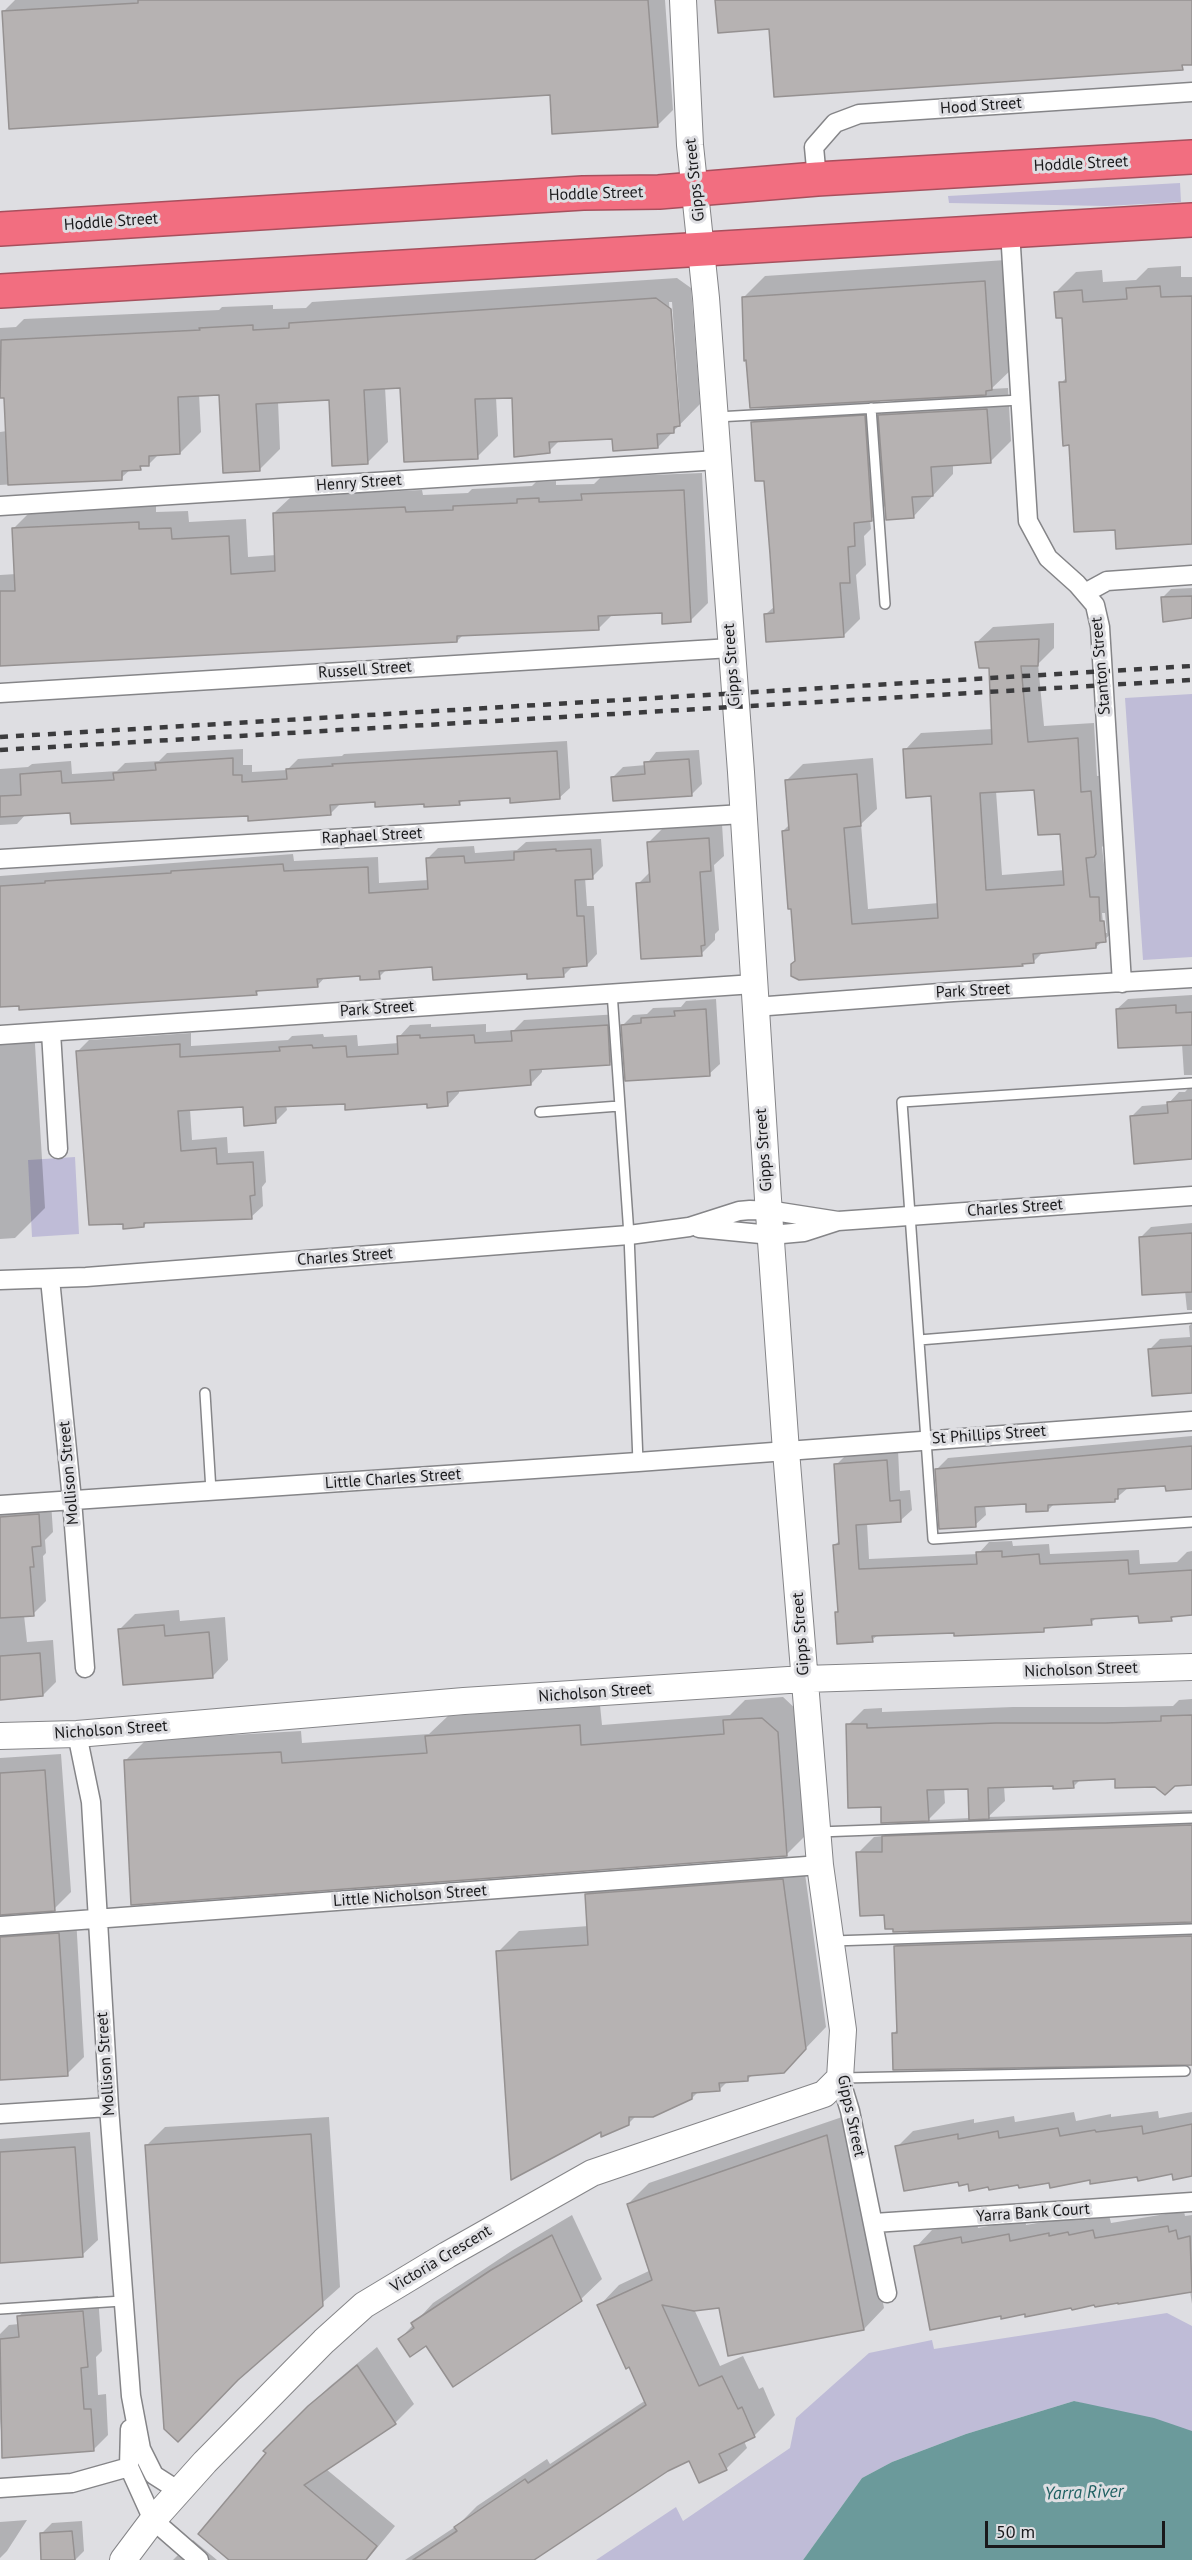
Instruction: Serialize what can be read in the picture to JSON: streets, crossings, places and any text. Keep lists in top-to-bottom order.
{
  "streets": {
    "highway": ["Hoddle Street"],
    "street": [
      "Hood Street",
      "Gipps Street",
      "Henry Street",
      "Stanton Street",
      "Russell Street",
      "Raphael Street",
      "Park Street",
      "Charles Street",
      "St Phillips Street",
      "Mollison Street",
      "Little Charles Street",
      "Nicholson Street",
      "Little Nicholson Street",
      "Yarra Bank Court",
      "Victoria Crescent"
    ]
  },
  "crossings": [
    ["Hood Street", "Hoddle Street"],
    ["Hoddle Street", "Gipps Street"],
    ["Gipps Street", "Henry Street"],
    ["Gipps Street", "Russell Street"],
    ["Gipps Street", "Raphael Street"],
    ["Gipps Street", "Park Street"],
    ["Gipps Street", "Charles Street"],
    ["Gipps Street", "St Phillips Street"],
    ["Gipps Street", "Little Charles Street"],
    ["Gipps Street", "Nicholson Street"],
    ["Gipps Street", "Little Nicholson Street"],
    ["Gipps Street", "Yarra Bank Court"],
    ["Gipps Street", "Victoria Crescent"],
    ["Stanton Street", "Park Street"],
    ["Charles Street", "Mollison Street"],
    ["St Phillips Street", "Little Charles Street"],
    ["Mollison Street", "Little Charles Street"],
    ["Mollison Street", "Nicholson Street"],
    ["Mollison Street", "Little Nicholson Street"],
    ["Mollison Street", "Victoria Crescent"]
  ],
  "water": ["Yarra River"],
  "scale_bar": "50 m"
}
